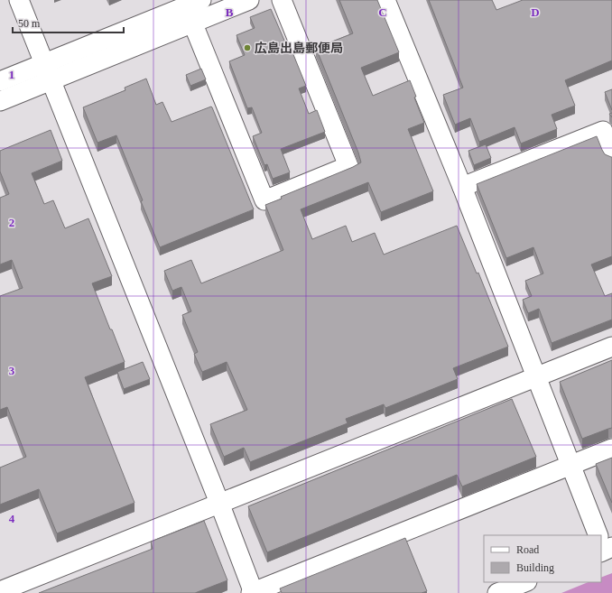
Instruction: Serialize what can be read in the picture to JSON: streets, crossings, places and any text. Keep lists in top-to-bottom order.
{
  "places": ["広島出島郵便局"],
  "legend": ["Road", "Building"],
  "scale_bar": "50 m",
  "grid": {
    "columns": ["B", "C", "D"],
    "rows": [
      "1",
      "2",
      "3",
      "4"
    ]
  }
}
